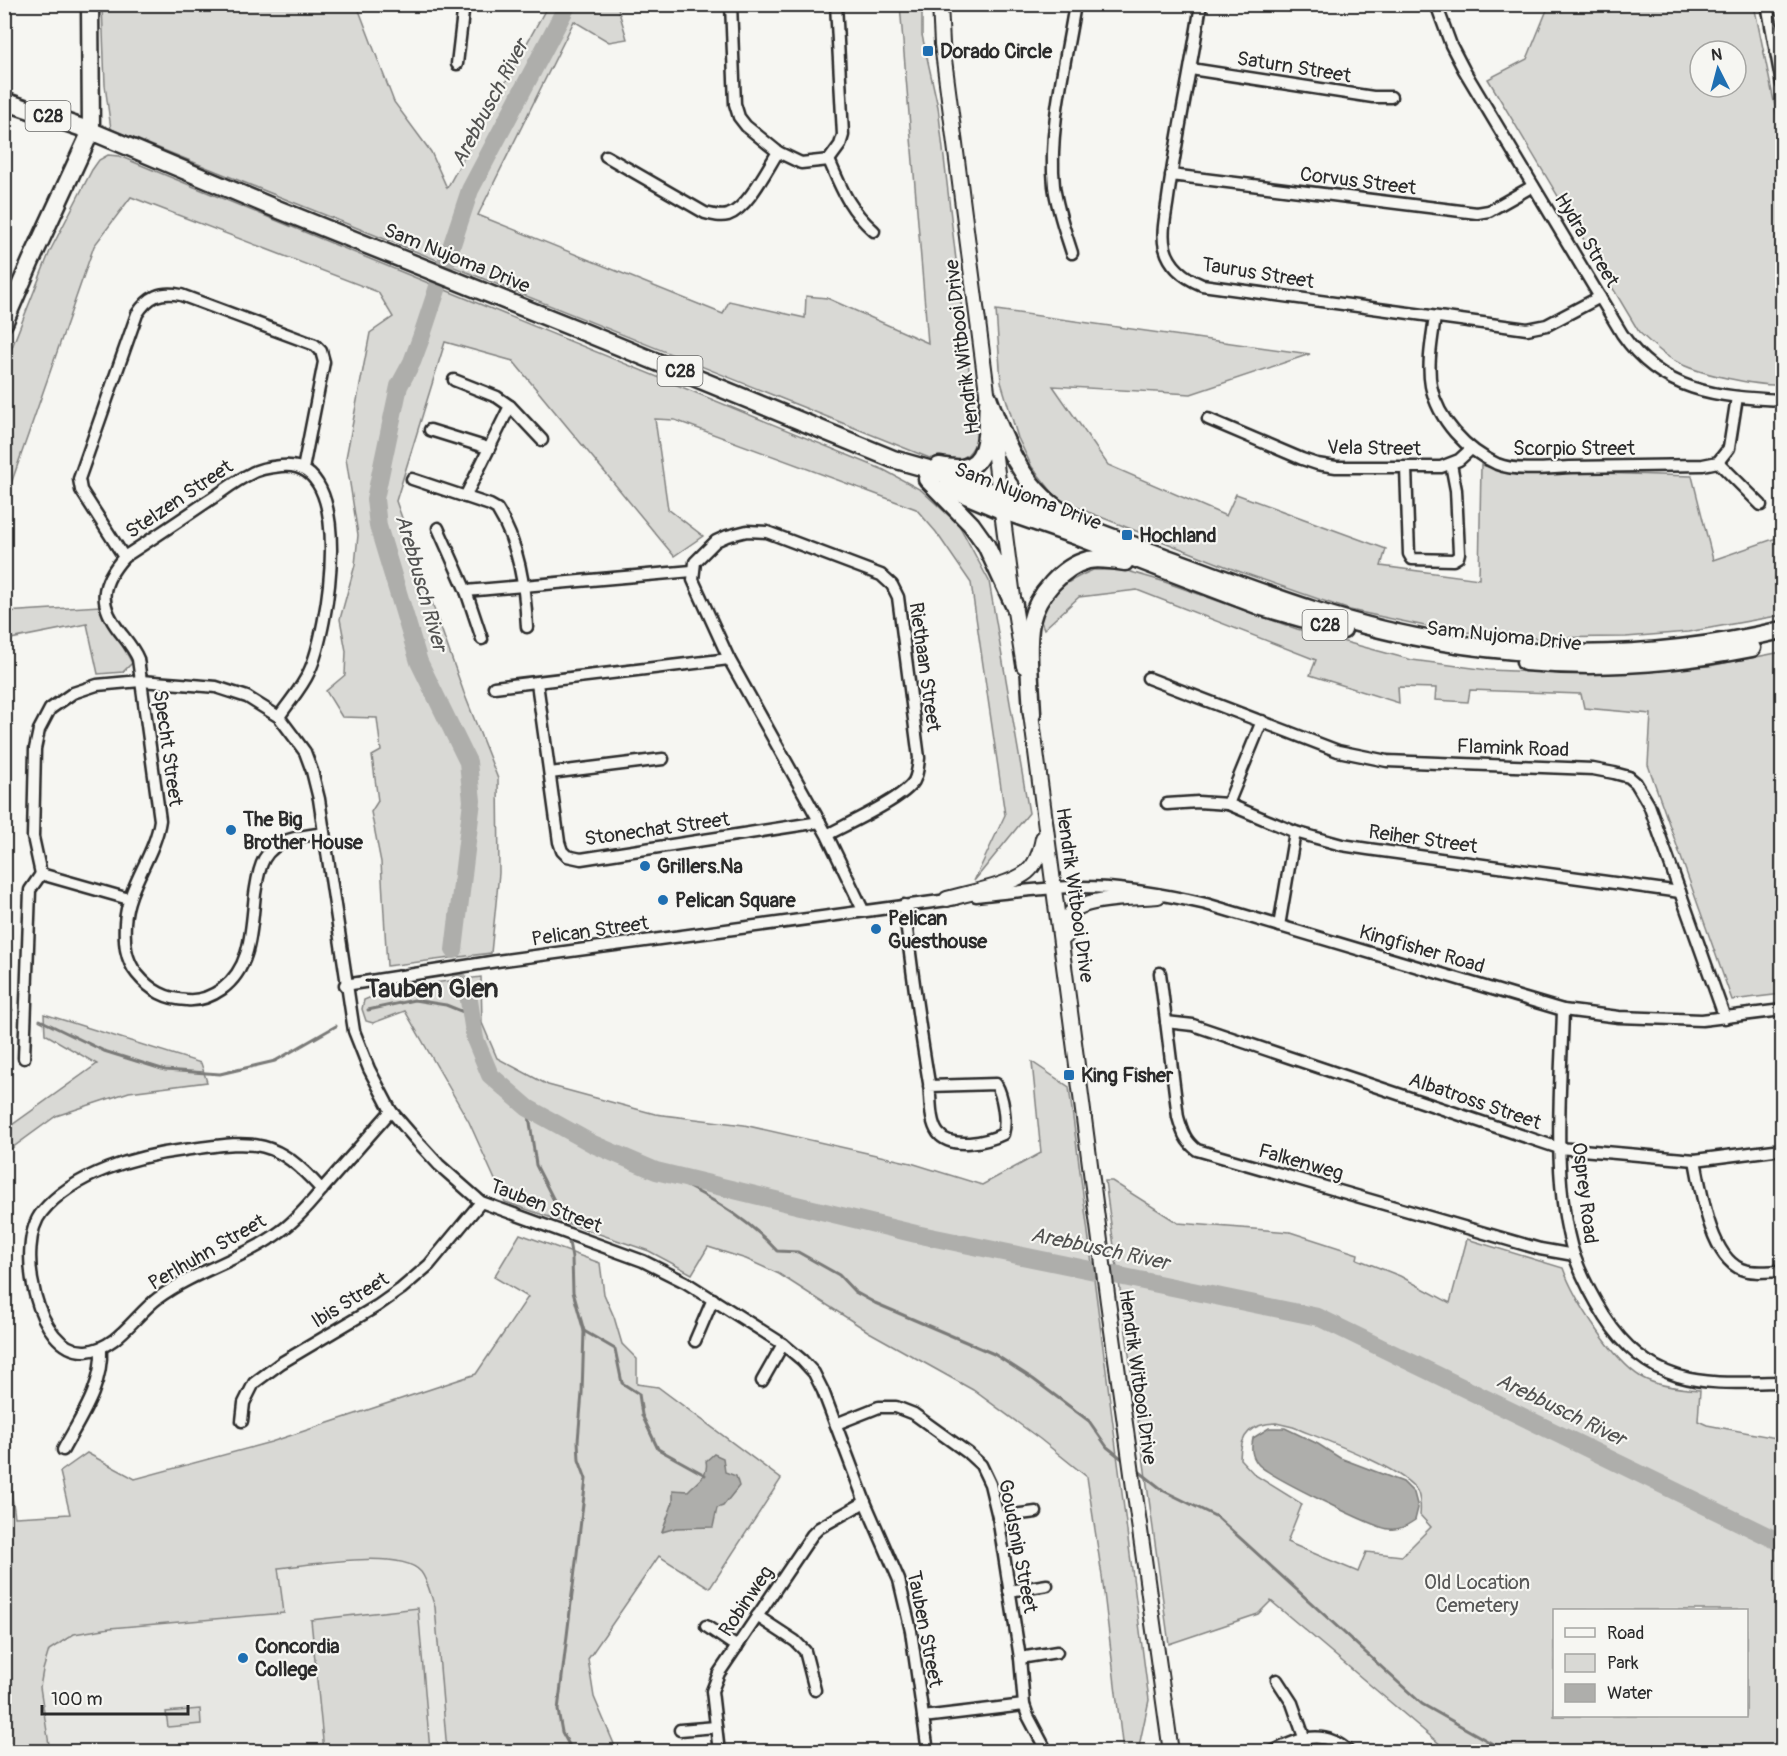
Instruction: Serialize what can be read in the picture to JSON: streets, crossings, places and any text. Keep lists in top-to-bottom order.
{
  "streets": {
    "highway": ["C28", "Sam Nujoma Drive"],
    "main road": ["Hendrik Witbooi Drive"],
    "street": [
      "Saturn Street",
      "Corvus Street",
      "Hydra Street",
      "Taurus Street",
      "Vela Street",
      "Scorpio Street",
      "Stelzen Street",
      "Riethaan Street",
      "Specht Street",
      "Flamink Road",
      "Stonechat Street",
      "Reiher Street",
      "Pelican Street",
      "Kingfisher Road",
      "Albatross Street",
      "Falkenweg",
      "Osprey Road",
      "Tauben Street",
      "Perlhuhn Street",
      "Ibis Street",
      "Goudsnip Street",
      "Robinweg"
    ]
  },
  "crossings": [
    ["Saturn Street", "Taurus Street"],
    ["Corvus Street", "Hydra Street"],
    ["Corvus Street", "Taurus Street"],
    ["Hydra Street", "Taurus Street"],
    ["Sam Nujoma Drive", "Hendrik Witbooi Drive"],
    ["Taurus Street", "Scorpio Street"],
    ["Hendrik Witbooi Drive", "Pelican Street"],
    ["Hendrik Witbooi Drive", "Kingfisher Road"],
    ["Vela Street", "Scorpio Street"],
    ["Stelzen Street", "Specht Street"],
    ["Stelzen Street", "Tauben Street"],
    ["Specht Street", "Tauben Street"],
    ["Flamink Road", "Reiher Street"],
    ["Flamink Road", "Kingfisher Road"],
    ["Pelican Street", "Kingfisher Road"],
    ["Pelican Street", "Tauben Street"],
    ["Kingfisher Road", "Osprey Road"],
    ["Albatross Street", "Falkenweg"],
    ["Albatross Street", "Osprey Road"],
    ["Falkenweg", "Osprey Road"],
    ["Tauben Street", "Perlhuhn Street"],
    ["Tauben Street", "Ibis Street"],
    ["Tauben Street", "Goudsnip Street"],
    ["Tauben Street", "Robinweg"]
  ],
  "districts": ["Tauben Glen"],
  "water": ["Arebbusch River"],
  "parks": ["Old Location Cemetery"],
  "places": {
    "transit": ["Dorado Circle", "Hochland", "King Fisher"],
    "other": [
      "The Big Brother House",
      "Grillers.Na",
      "Pelican Square",
      "Pelican Guesthouse",
      "Concordia College"
    ]
  },
  "legend": ["Road", "Park", "Water"],
  "scale_bar": "100 m",
  "north": "top"
}
